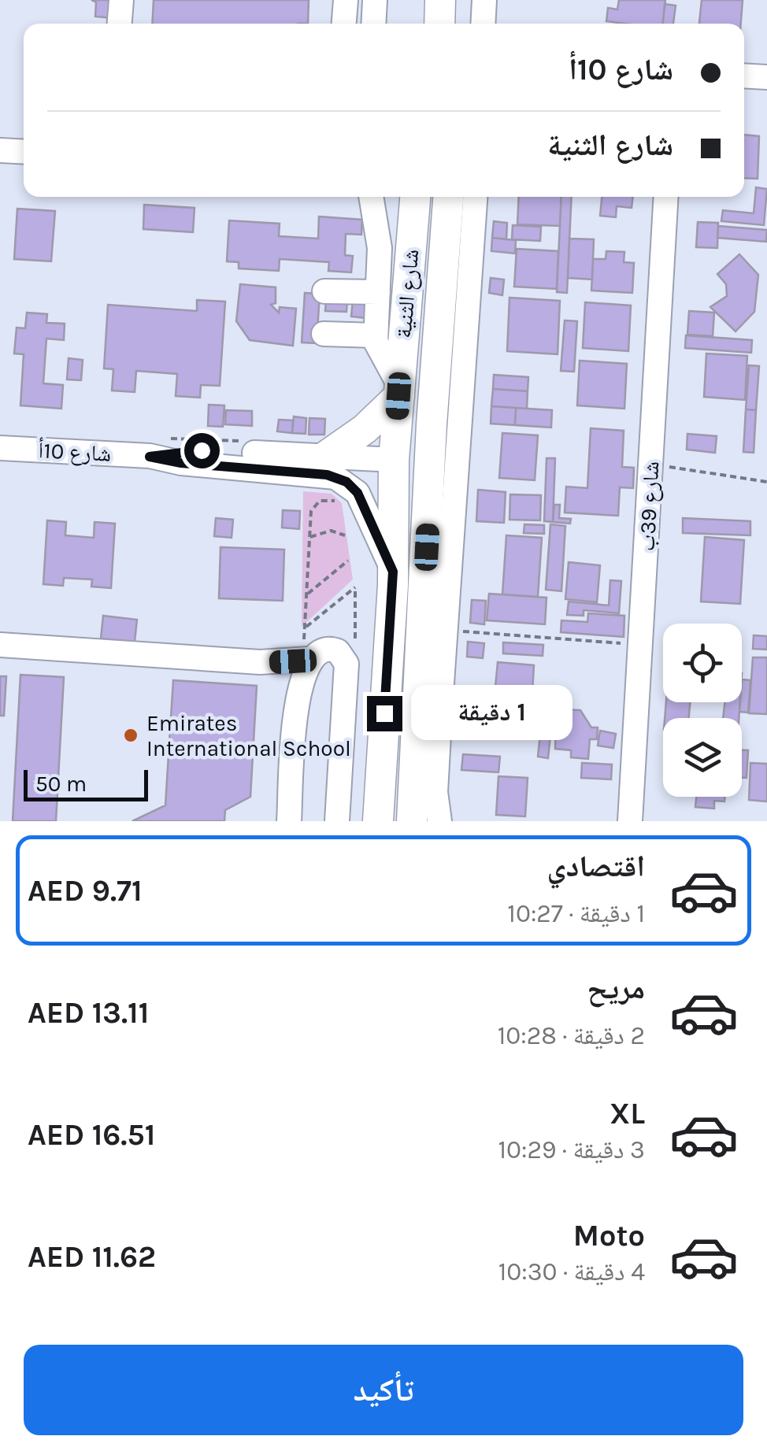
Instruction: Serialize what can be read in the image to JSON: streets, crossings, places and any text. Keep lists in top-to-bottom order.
{
  "streets": {
    "main road": ["شارع الثنية"],
    "street": ["شارع 10أ", "شارع 39ب"]
  },
  "crossings": [
    ["شارع الثنية", "شارع 10أ"]
  ],
  "places": ["Emirates International School"],
  "scale_bar": "50 m",
  "page": {
    "banner": ["شارع 10أ", "شارع الثنية"],
    "bubble": "1 دقيقة",
    "scale": "50 m",
    "list": [
      {
        "name": "اقتصادي",
        "note": "1 دقيقة · 10:27",
        "value": "AED 9.71"
      },
      {
        "name": "مريح",
        "note": "2 دقيقة · 10:28",
        "value": "AED 13.11"
      },
      {
        "name": "XL",
        "note": "3 دقيقة · 10:29",
        "value": "AED 16.51"
      },
      {
        "name": "Moto",
        "note": "4 دقيقة · 10:30",
        "value": "AED 11.62"
      }
    ],
    "buttons": "تأكيد"
  }
}
